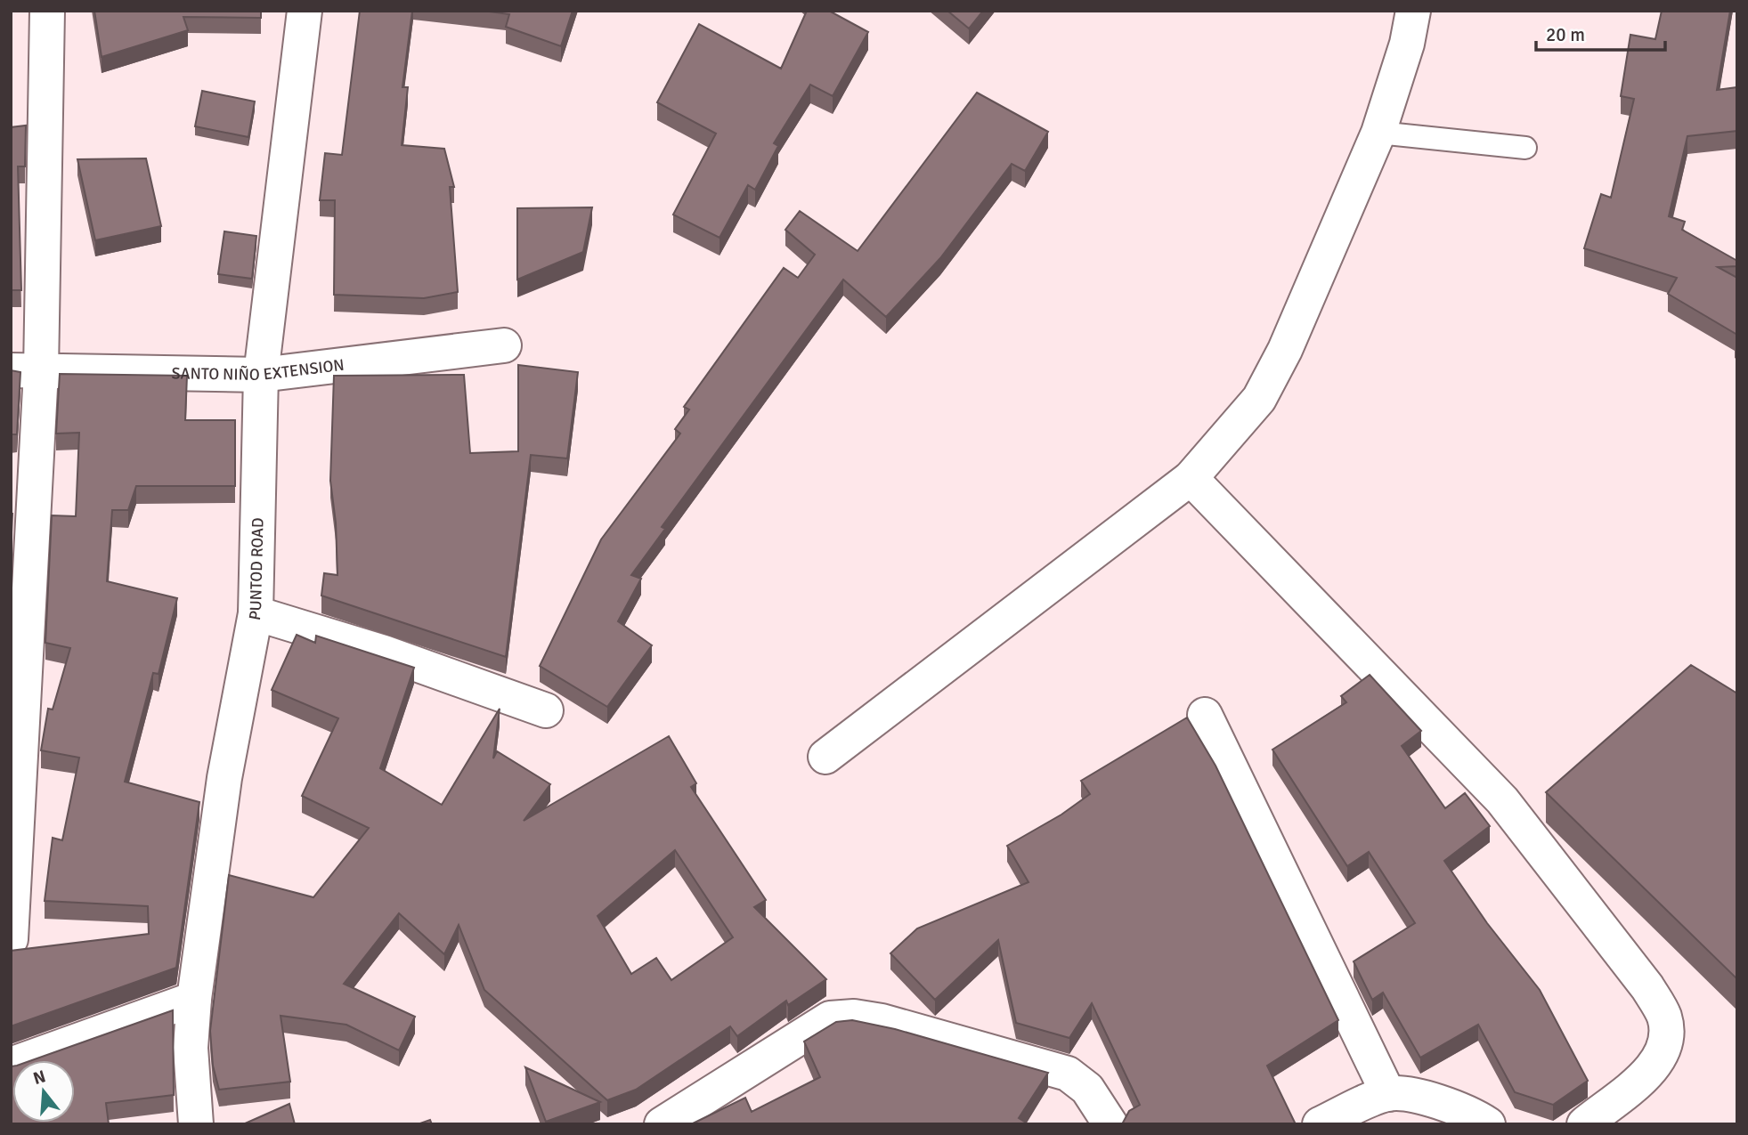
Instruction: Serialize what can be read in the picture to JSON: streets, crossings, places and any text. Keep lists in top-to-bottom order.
{
  "streets": {
    "street": ["SANTO NIÑO EXTENSION", "PUNTOD ROAD"]
  },
  "crossings": [
    ["SANTO NIÑO EXTENSION", "PUNTOD ROAD"]
  ],
  "scale_bar": "20 m",
  "north": "top"
}
